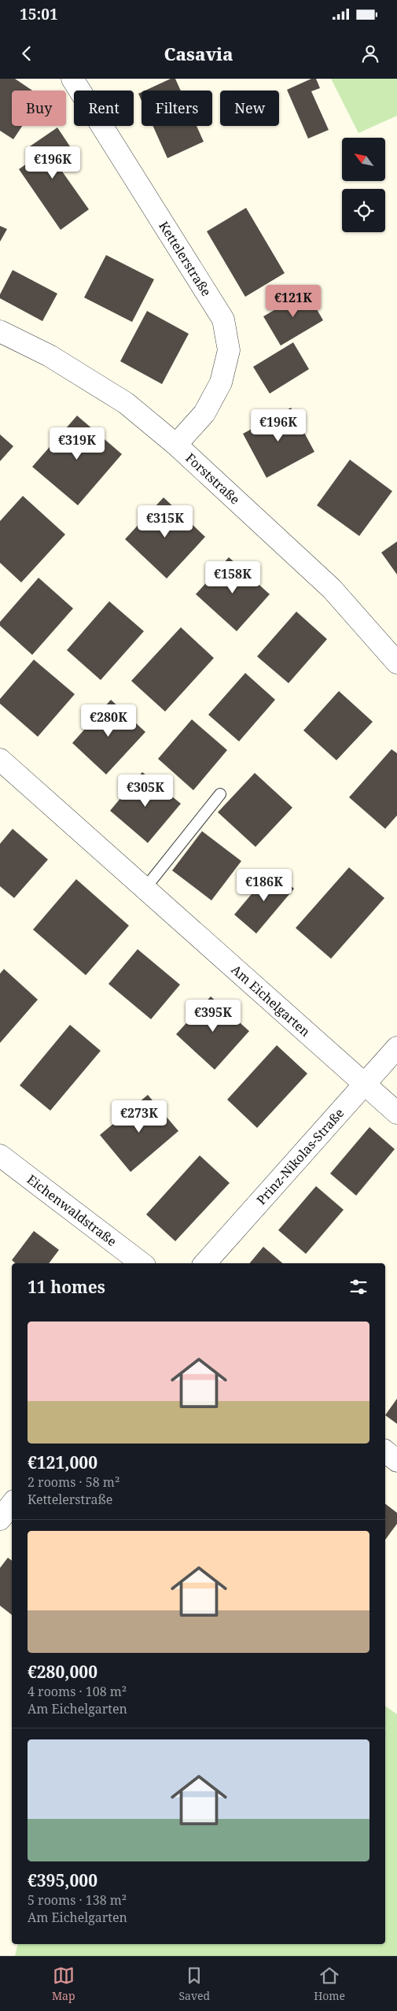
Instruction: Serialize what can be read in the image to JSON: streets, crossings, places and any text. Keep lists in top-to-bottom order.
{
  "streets": {
    "street": [
      "Kettelerstraße",
      "Forststraße",
      "Am Eichelgarten",
      "Prinz-Nikolas-Straße",
      "Eichenwaldstraße"
    ]
  },
  "crossings": [
    ["Kettelerstraße", "Forststraße"],
    ["Am Eichelgarten", "Prinz-Nikolas-Straße"]
  ],
  "north": "top left",
  "page": {
    "status": "15:01",
    "header": "Casavia",
    "chip": [
      "Buy",
      "Rent",
      "Filters",
      "New"
    ],
    "price": [
      "€196K",
      "€121K",
      "€196K",
      "€319K",
      "€315K",
      "€158K",
      "€280K",
      "€305K",
      "€186K",
      "€395K",
      "€273K"
    ],
    "heading": "11 homes",
    "list": [
      {
        "name": "€121,000",
        "note": "2 rooms · 58 m² · Kettelerstraße"
      },
      {
        "name": "€280,000",
        "note": "4 rooms · 108 m² · Am Eichelgarten"
      },
      {
        "name": "€395,000",
        "note": "5 rooms · 138 m² · Am Eichelgarten"
      }
    ],
    "tabs": ["Map", "Saved", "Home"]
  }
}
